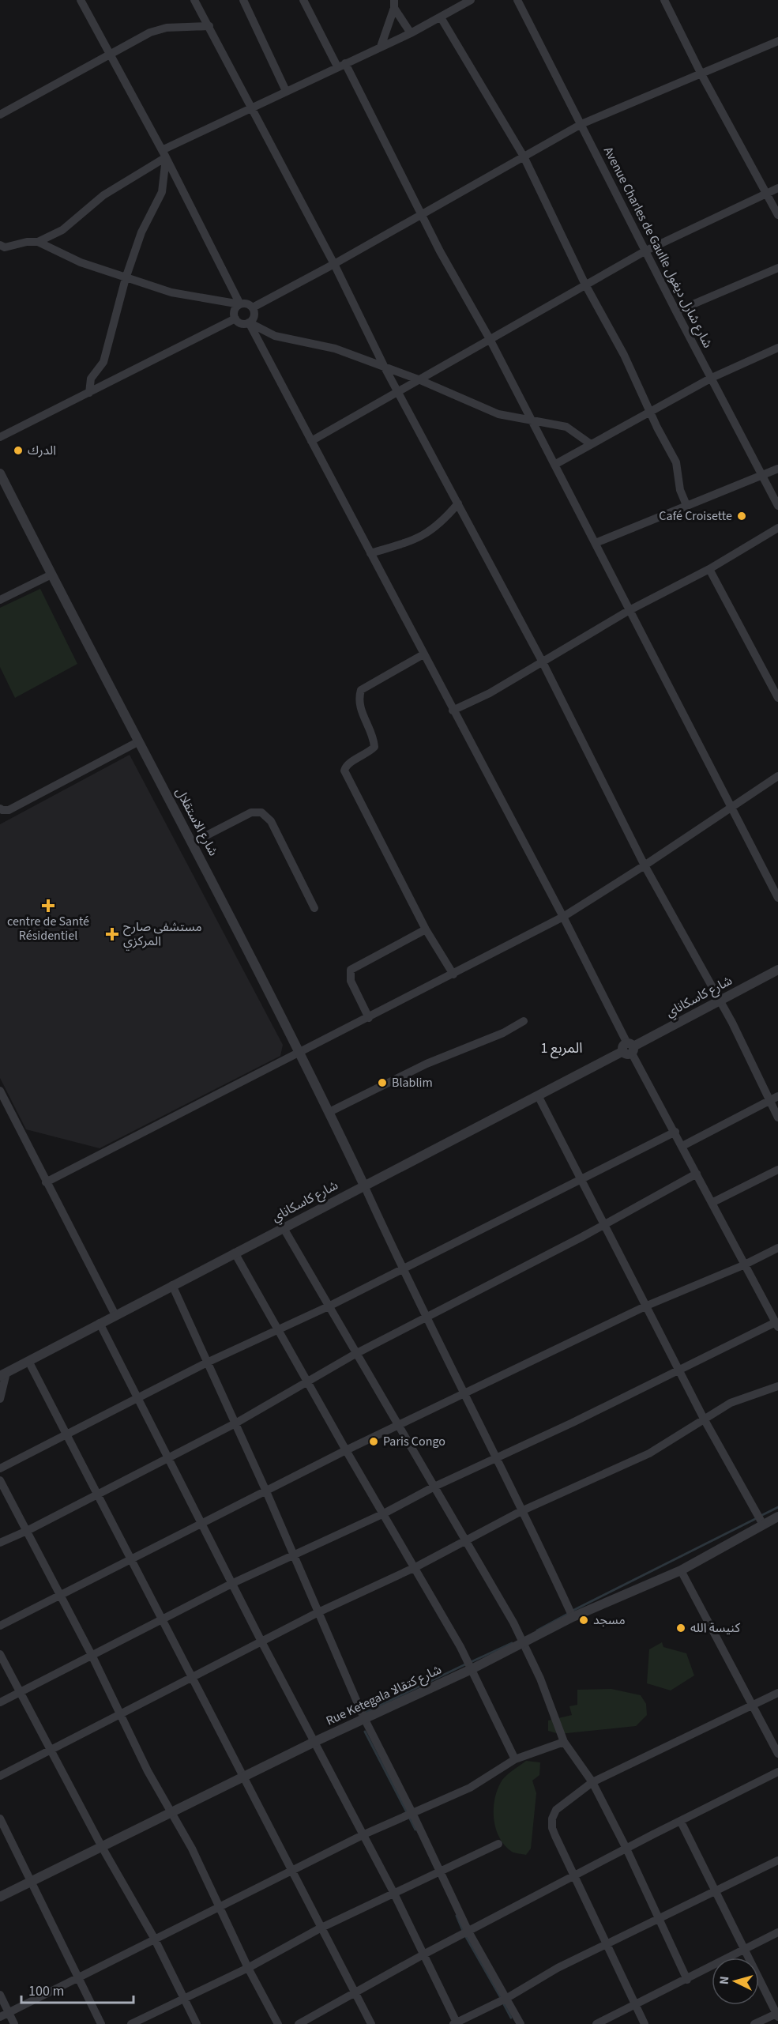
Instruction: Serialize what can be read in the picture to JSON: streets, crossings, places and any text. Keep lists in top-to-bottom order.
{
  "streets": {
    "street": [
      "Avenue Charles de Gaulle شارع شارل ديغول",
      "شارع الاستقلال",
      "شارع كاسكاناي",
      "Rue Ketegala شارع كتقالا"
    ]
  },
  "crossings": [
    ["شارع الاستقلال", "شارع كاسكاناي"]
  ],
  "districts": ["المربع 1"],
  "places": {
    "other": [
      "الدرك",
      "Café Croisette",
      "Blablim",
      "Paris Congo",
      "مسجد",
      "كنيسة الله"
    ],
    "health": ["centre de Santé Résidentiel", "مستشفى صارح المركزي"]
  },
  "scale_bar": "100 m",
  "north": "left"
}
